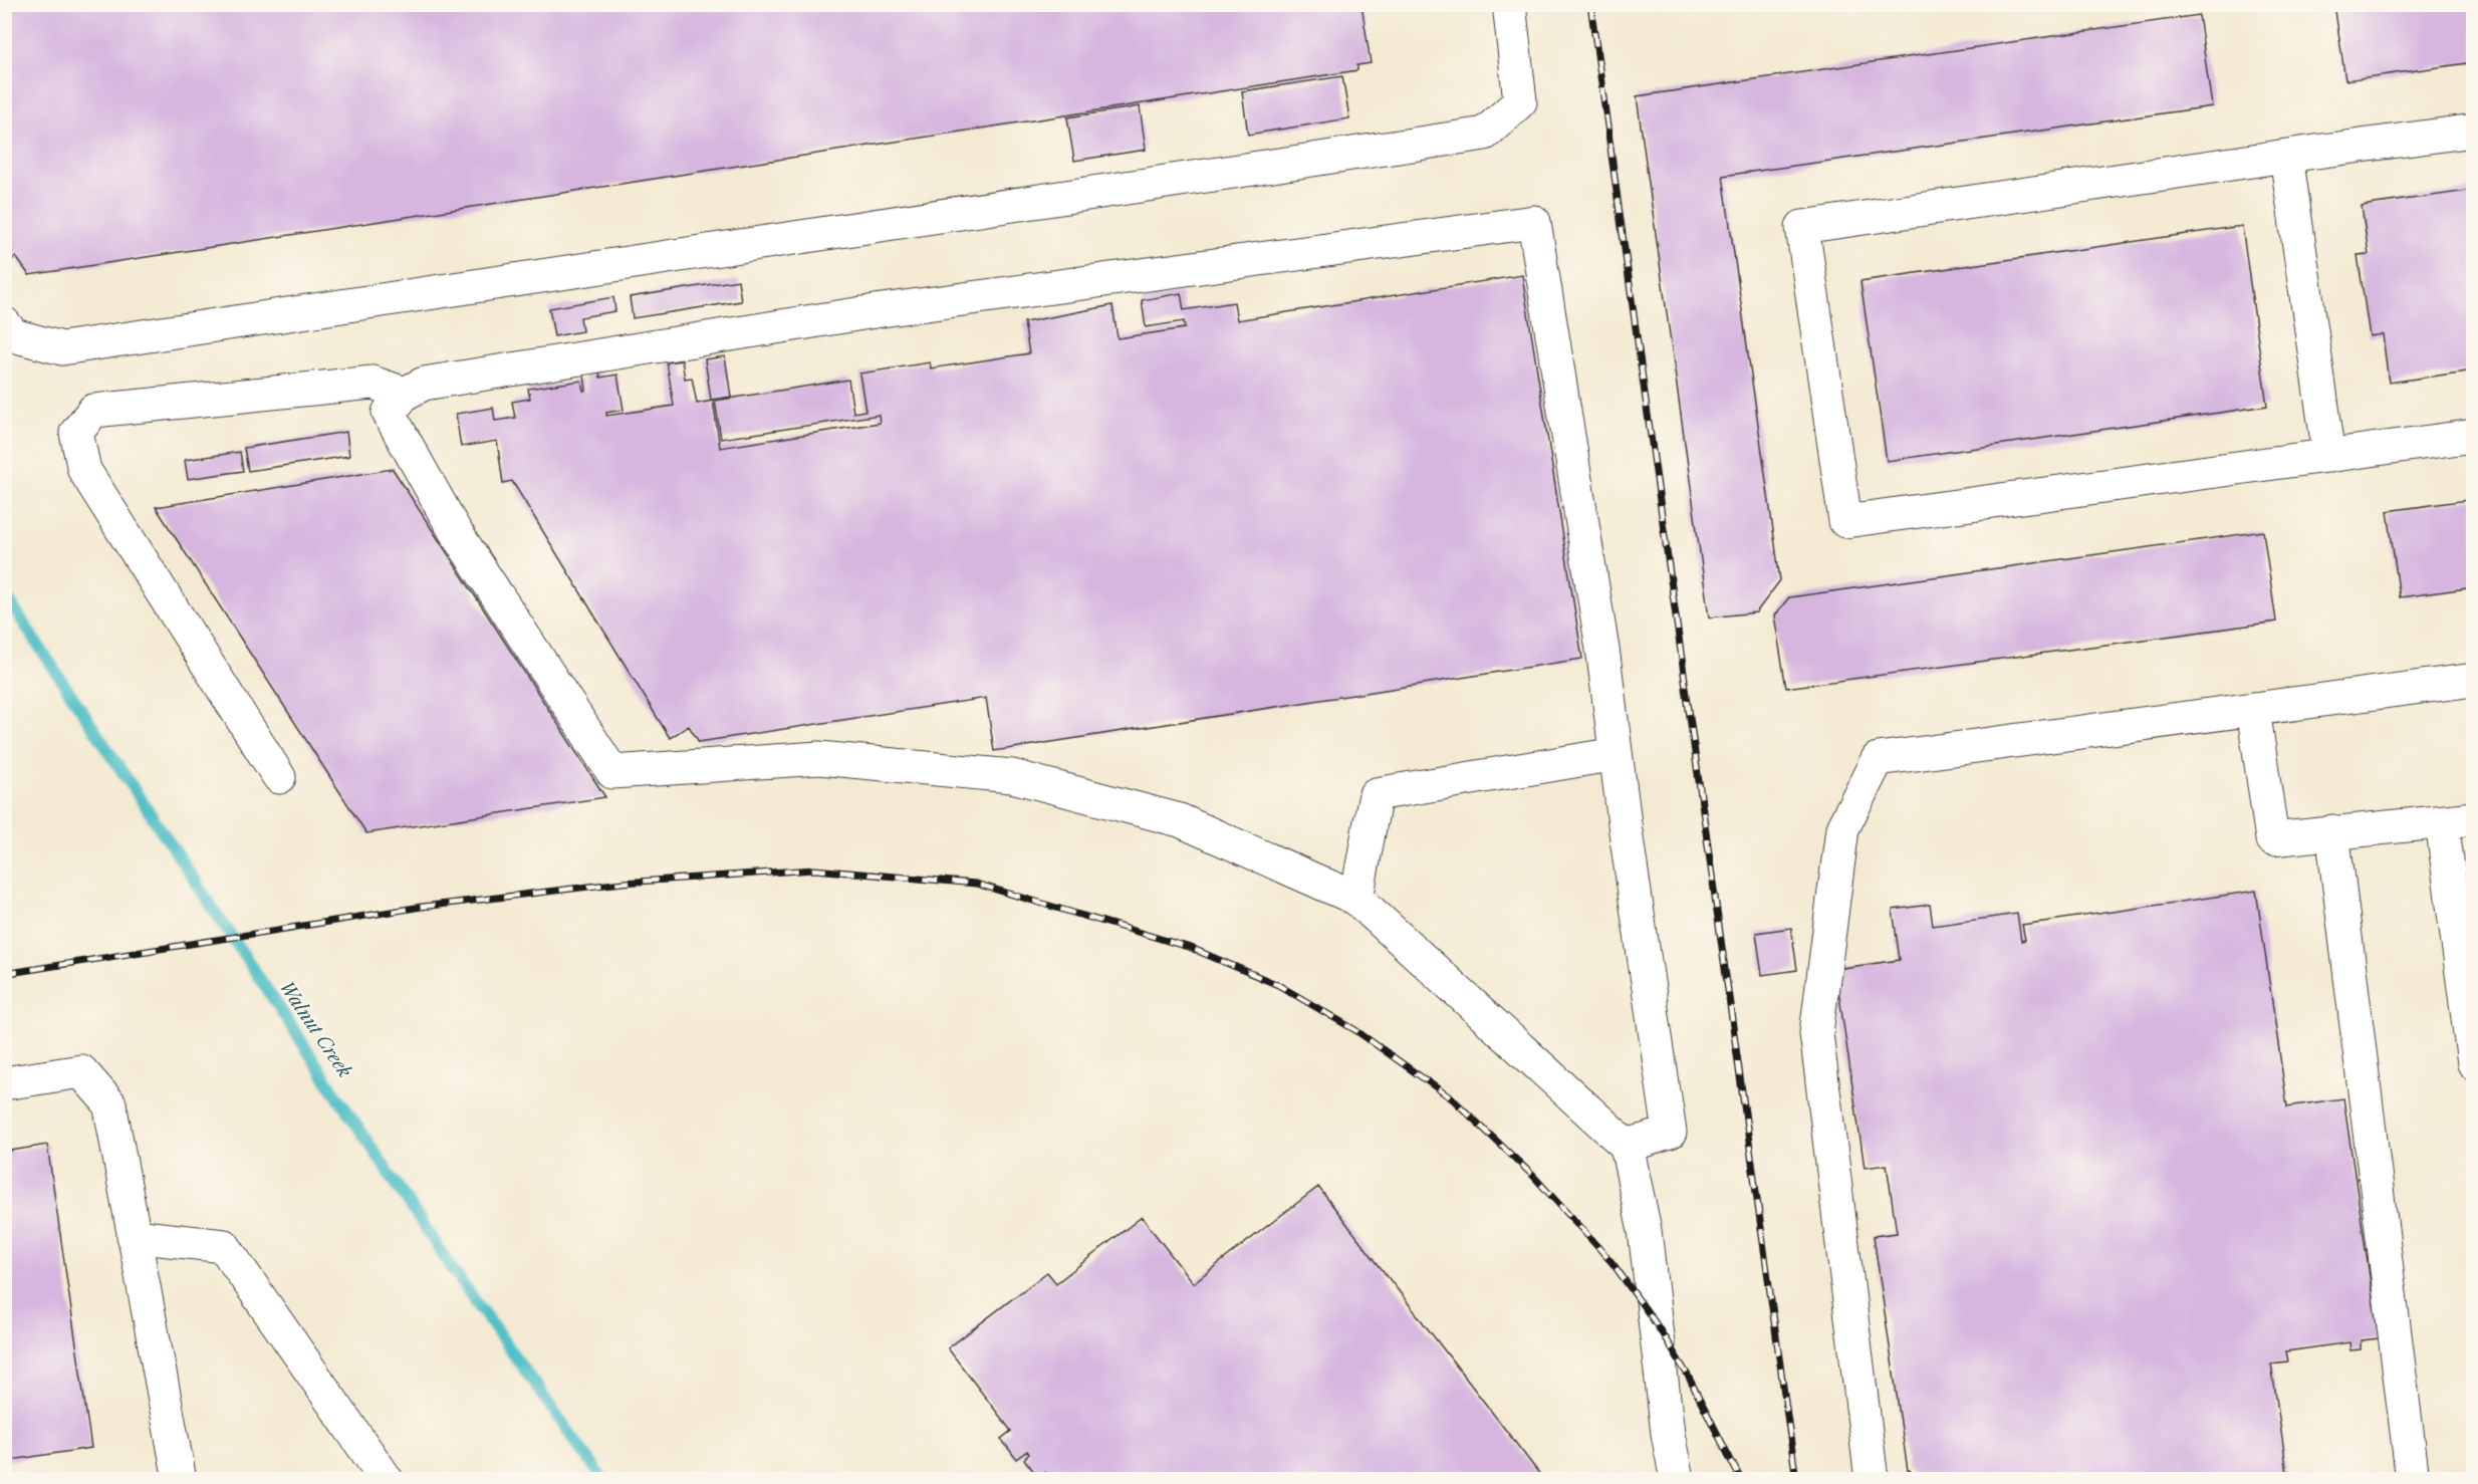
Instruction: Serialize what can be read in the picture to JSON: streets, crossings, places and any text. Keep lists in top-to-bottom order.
{
  "water": ["Walnut Creek"]
}
